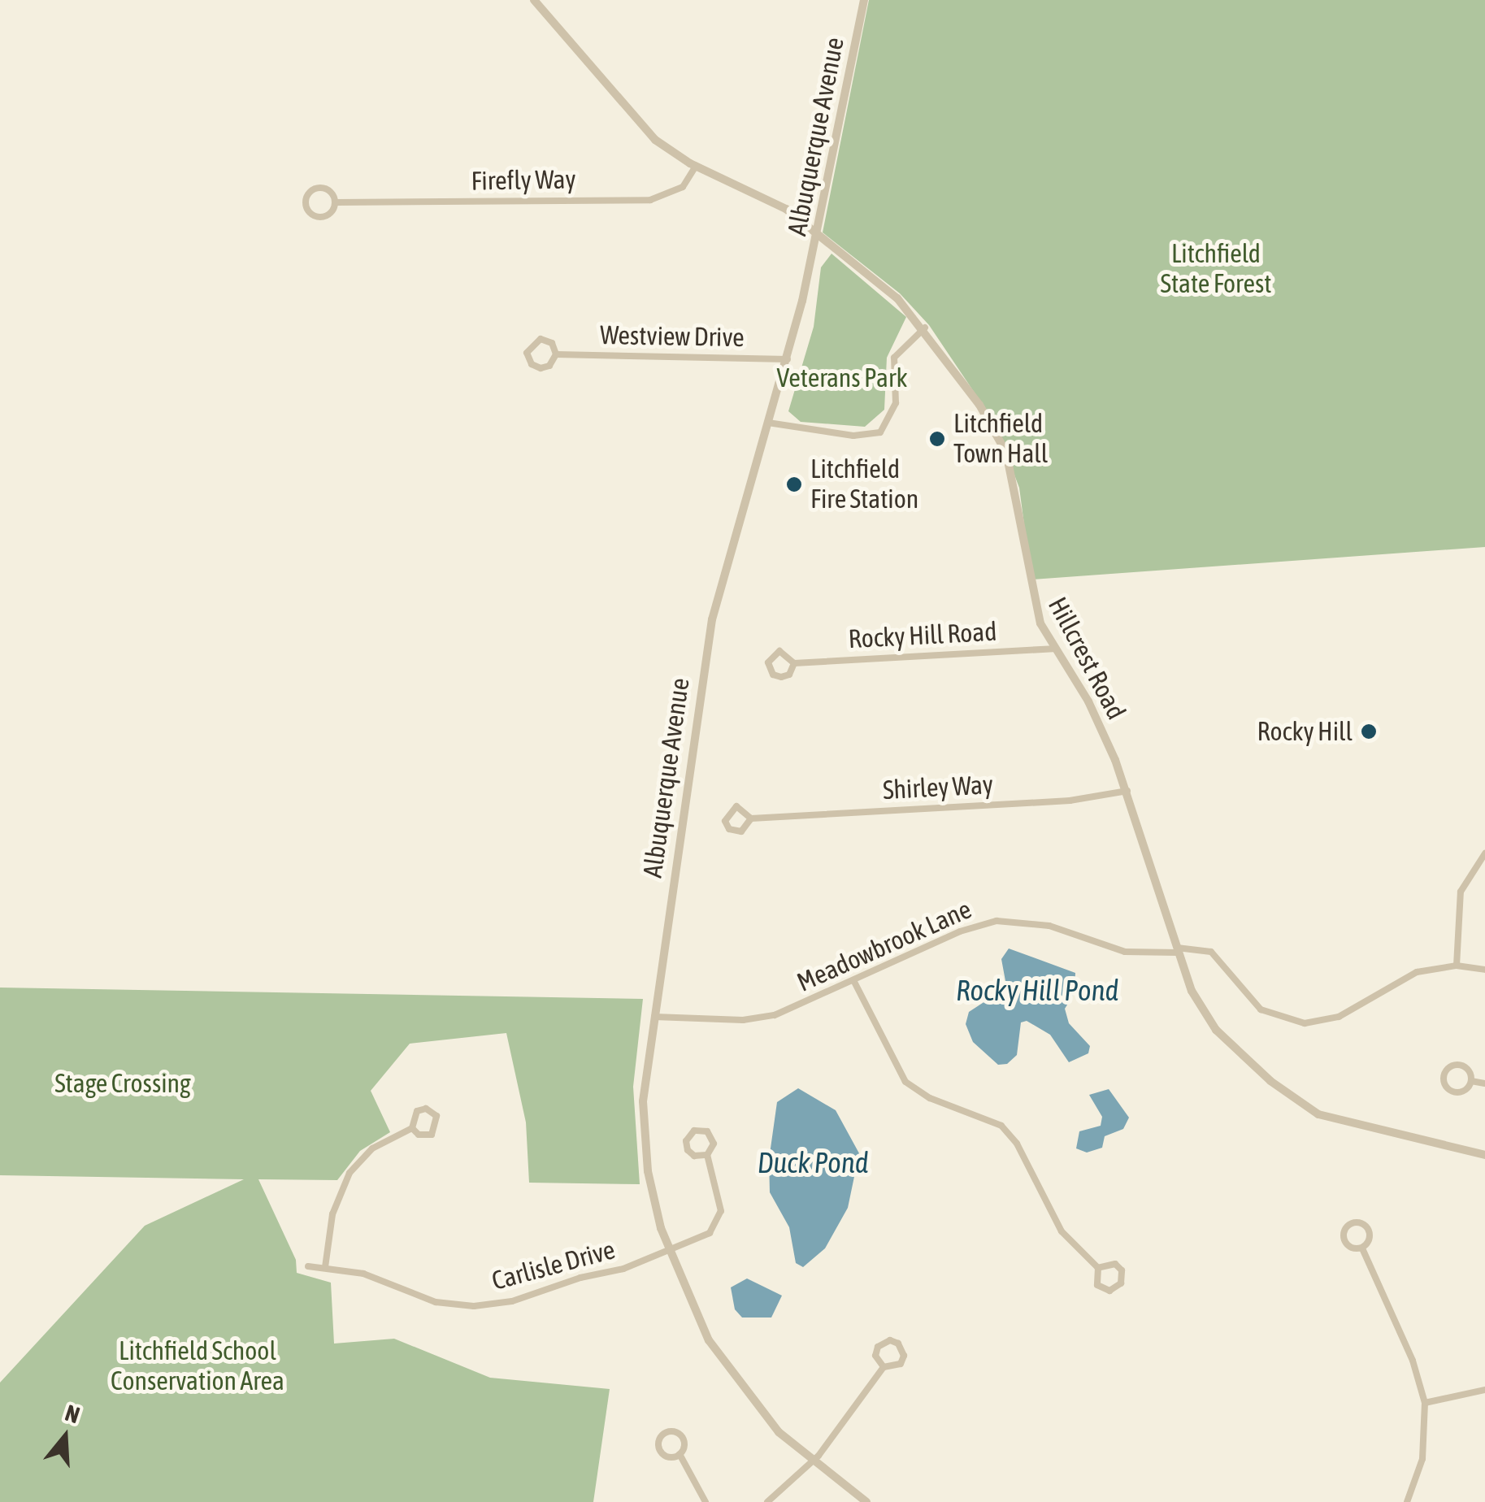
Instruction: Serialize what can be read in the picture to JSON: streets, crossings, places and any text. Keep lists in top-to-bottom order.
{
  "streets": {
    "street": [
      "Albuquerque Avenue",
      "Firefly Way",
      "Westview Drive",
      "Rocky Hill Road",
      "Hillcrest Road",
      "Shirley Way",
      "Meadowbrook Lane",
      "Carlisle Drive"
    ]
  },
  "crossings": [
    ["Albuquerque Avenue", "Westview Drive"],
    ["Albuquerque Avenue", "Hillcrest Road"],
    ["Albuquerque Avenue", "Meadowbrook Lane"],
    ["Albuquerque Avenue", "Carlisle Drive"],
    ["Firefly Way", "Hillcrest Road"],
    ["Rocky Hill Road", "Hillcrest Road"],
    ["Hillcrest Road", "Shirley Way"],
    ["Hillcrest Road", "Meadowbrook Lane"]
  ],
  "water": ["Rocky Hill Pond", "Duck Pond"],
  "parks": [
    "Litchfield State Forest",
    "Veterans Park",
    "Stage Crossing",
    "Litchfield School Conservation Area"
  ],
  "places": ["Litchfield Town Hall", "Litchfield Fire Station", "Rocky Hill"],
  "north": "top"
}
